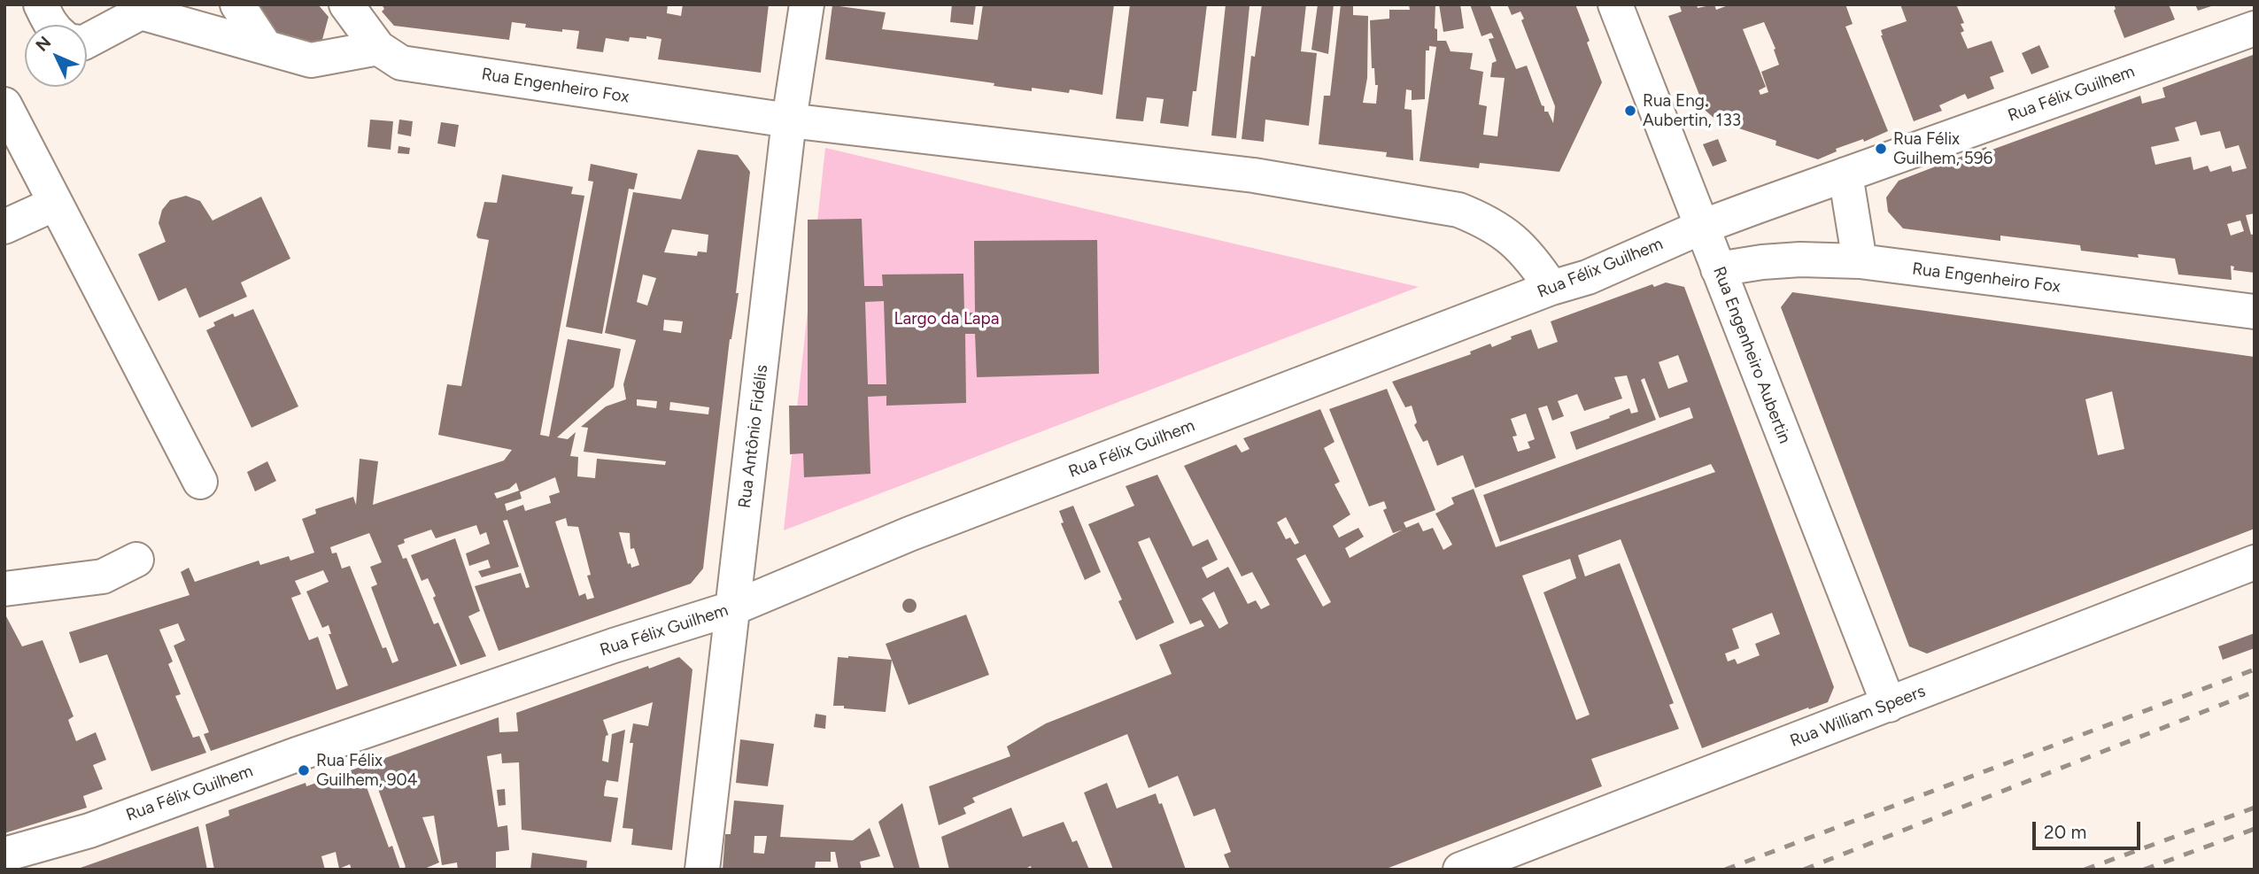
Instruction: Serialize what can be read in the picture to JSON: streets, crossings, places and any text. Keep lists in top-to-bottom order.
{
  "streets": {
    "street": [
      "Rua Engenheiro Fox",
      "Rua Félix Guilhem",
      "Rua Engenheiro Aubertin",
      "Rua Antônio Fidélis",
      "Rua William Speers"
    ]
  },
  "crossings": [
    ["Rua Engenheiro Fox", "Rua Engenheiro Aubertin"],
    ["Rua Engenheiro Fox", "Rua Antônio Fidélis"],
    ["Rua Félix Guilhem", "Rua Engenheiro Aubertin"],
    ["Rua Félix Guilhem", "Rua Antônio Fidélis"],
    ["Rua Engenheiro Aubertin", "Rua William Speers"]
  ],
  "parks": ["Largo da Lapa"],
  "places": ["Rua Eng. Aubertin, 133", "Rua Félix Guilhem, 596", "Rua Félix Guilhem, 904"],
  "scale_bar": "20 m",
  "north": "top left"
}
